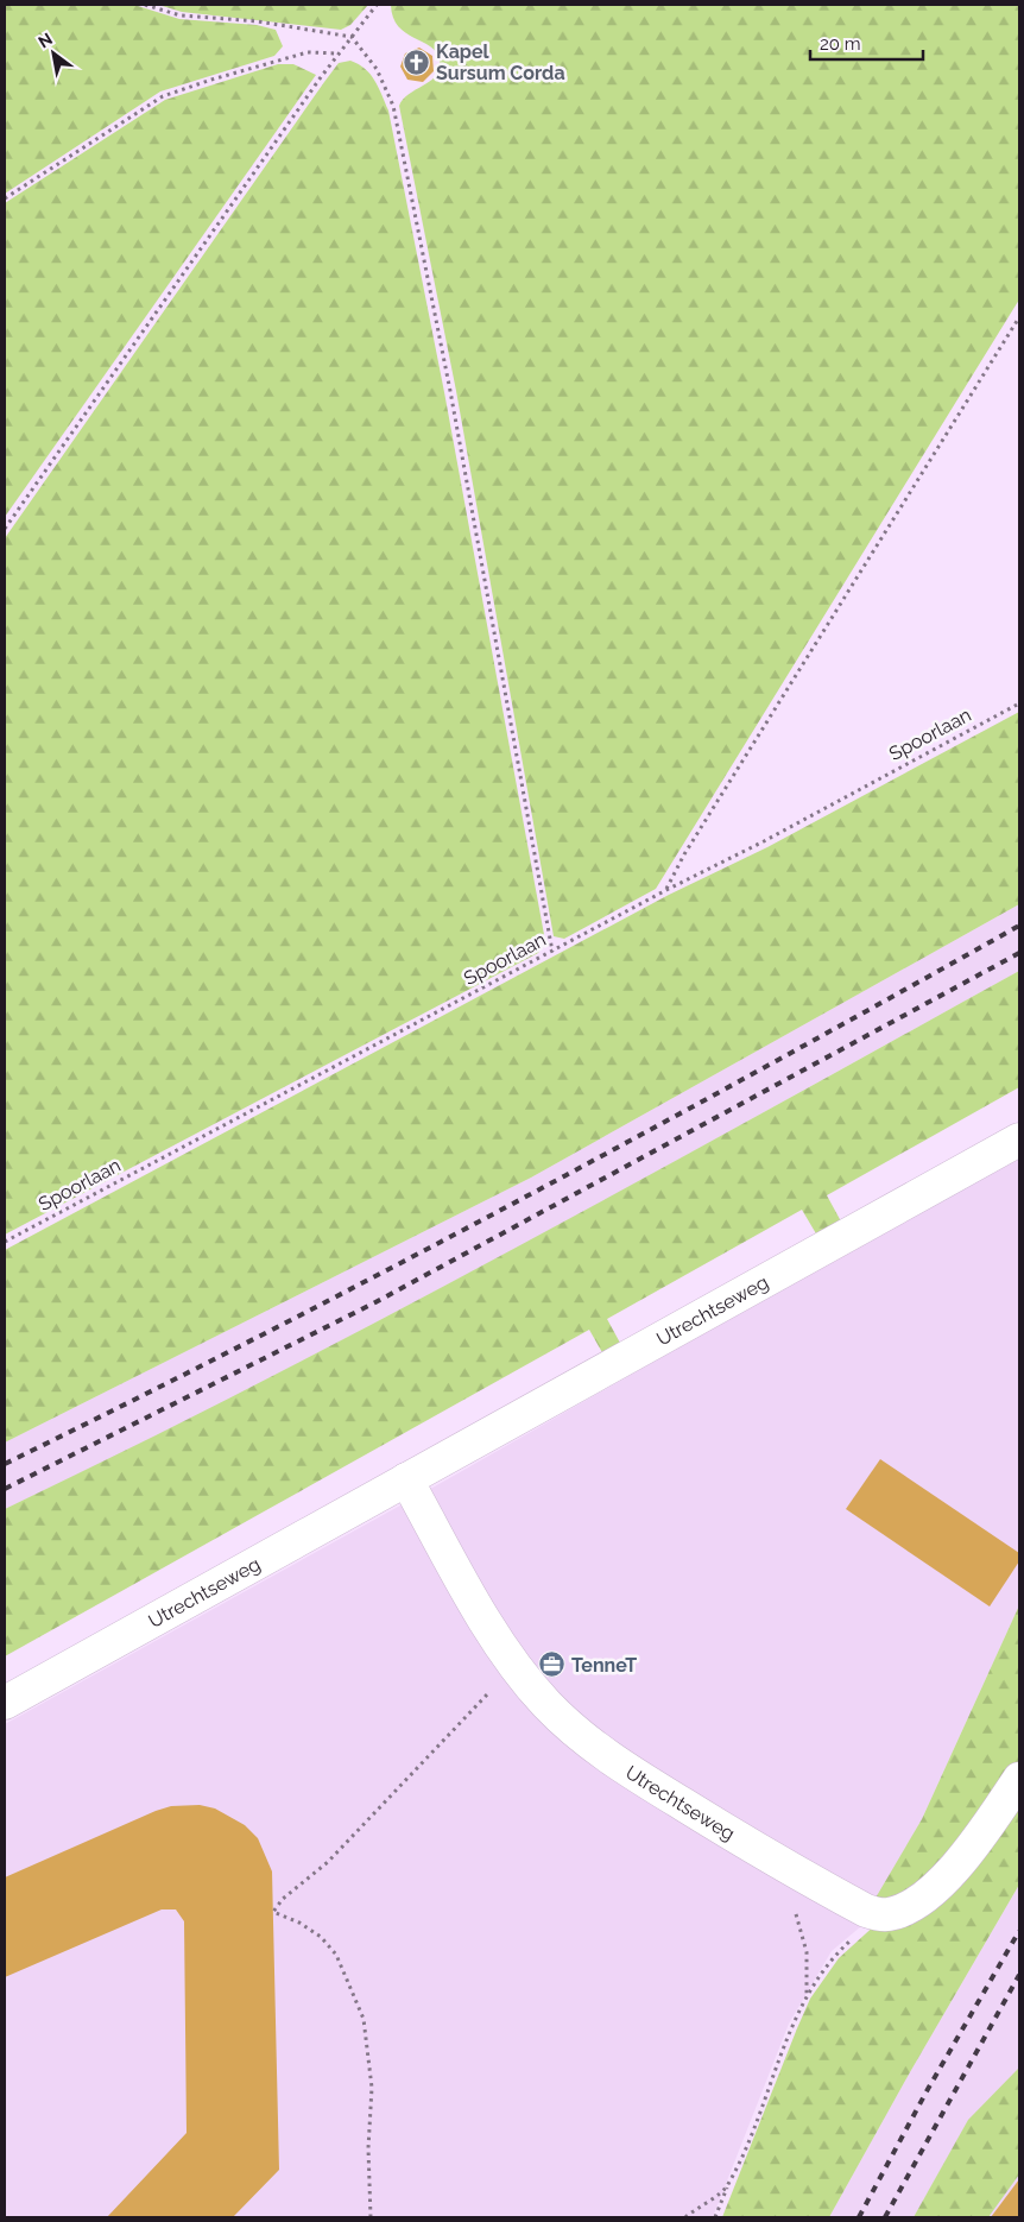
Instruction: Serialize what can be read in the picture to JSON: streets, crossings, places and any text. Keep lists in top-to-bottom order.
{
  "streets": {
    "street": ["Utrechtseweg"],
    "path": ["Spoorlaan"]
  },
  "places": {
    "church": ["Kapel Sursum Corda"],
    "office": ["TenneT"]
  },
  "scale_bar": "20 m",
  "north": "top left"
}
